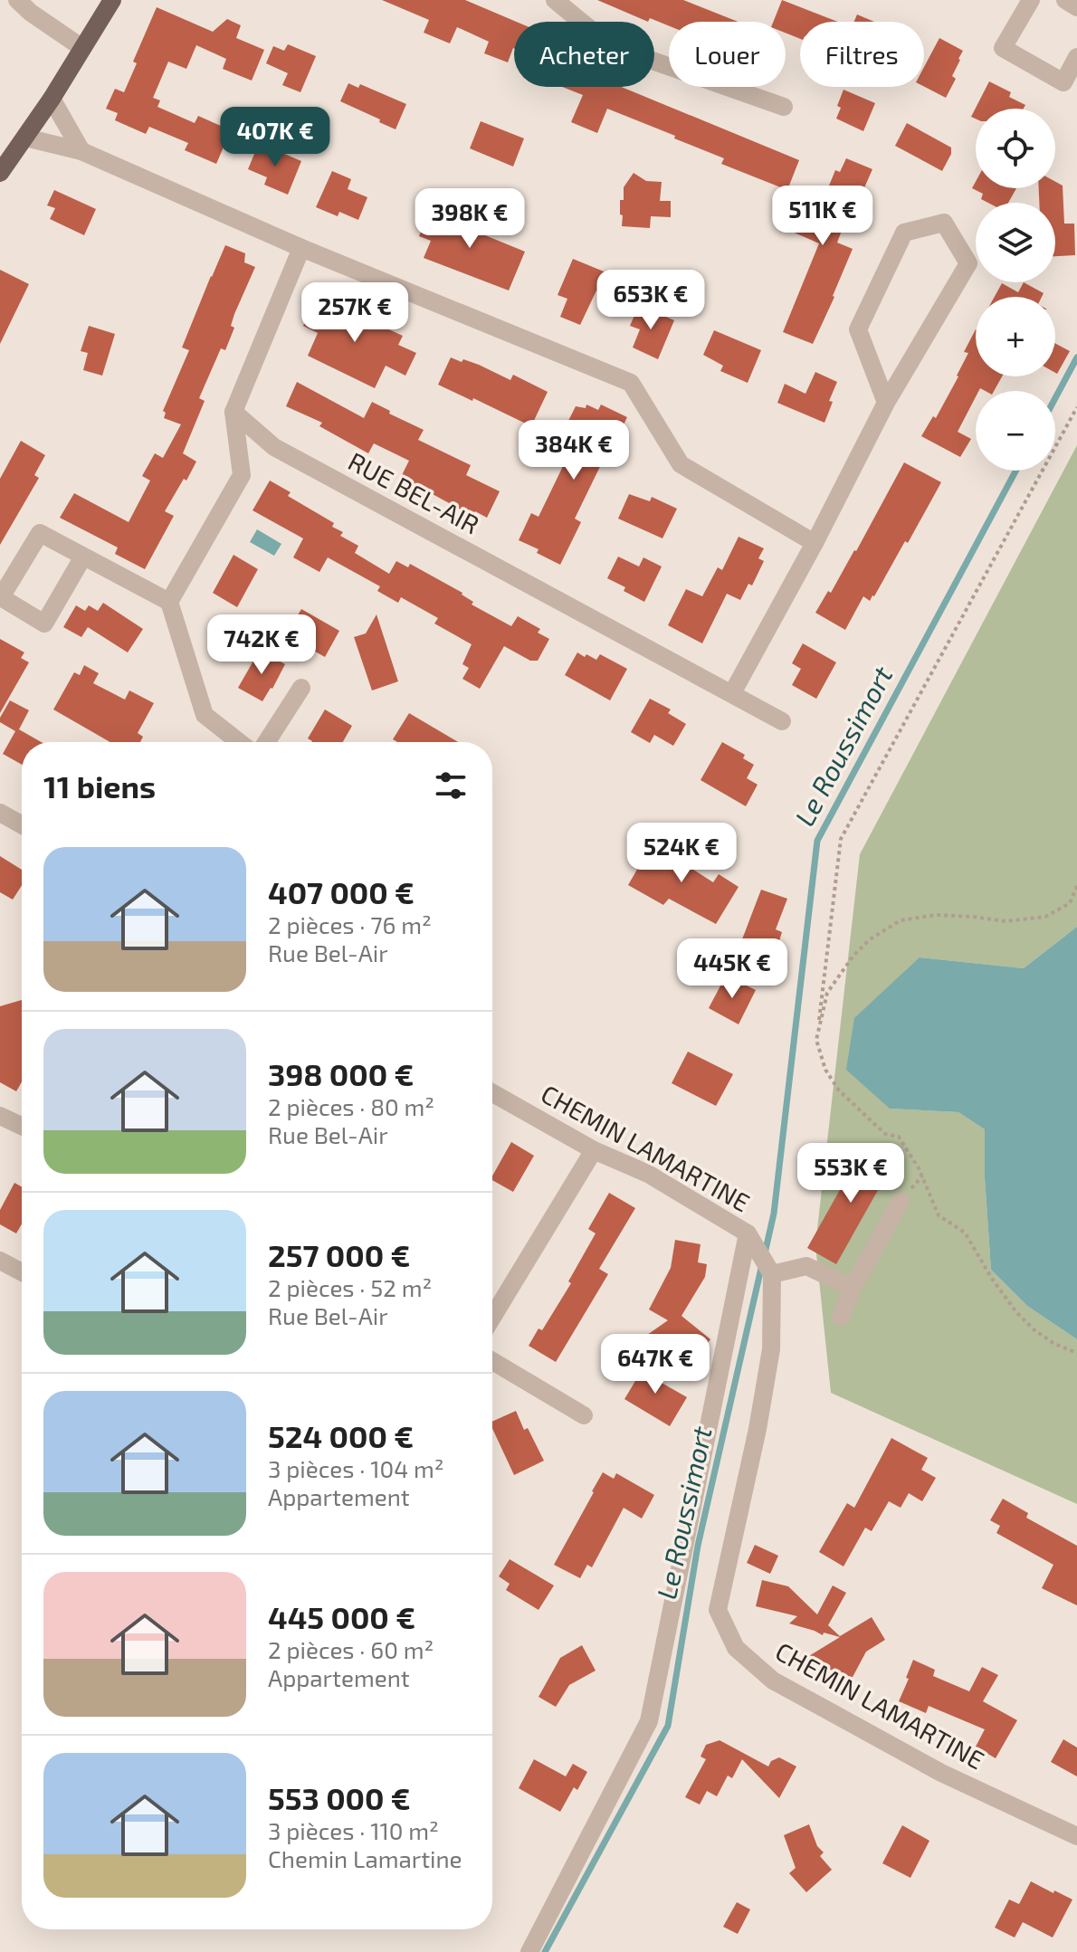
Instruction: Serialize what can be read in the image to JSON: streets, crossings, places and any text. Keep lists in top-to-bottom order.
{
  "streets": {
    "street": ["RUE BEL-AIR", "CHEMIN LAMARTINE"]
  },
  "water": ["Le Roussimort"],
  "page": {
    "chip": ["Acheter", "Louer", "Filtres"],
    "price": [
      "407K €",
      "511K €",
      "398K €",
      "653K €",
      "257K €",
      "384K €",
      "742K €",
      "524K €",
      "445K €",
      "553K €",
      "647K €"
    ],
    "map_buttons": ["+", "−"],
    "heading": "11 biens",
    "list": [
      {
        "name": "407 000 €",
        "note": "2 pièces · 76 m² · Rue Bel-Air"
      },
      {
        "name": "398 000 €",
        "note": "2 pièces · 80 m² · Rue Bel-Air"
      },
      {
        "name": "257 000 €",
        "note": "2 pièces · 52 m² · Rue Bel-Air"
      },
      {
        "name": "524 000 €",
        "note": "3 pièces · 104 m² · Appartement"
      },
      {
        "name": "445 000 €",
        "note": "2 pièces · 60 m² · Appartement"
      },
      {
        "name": "553 000 €",
        "note": "3 pièces · 110 m² · Chemin Lamartine"
      }
    ]
  }
}
